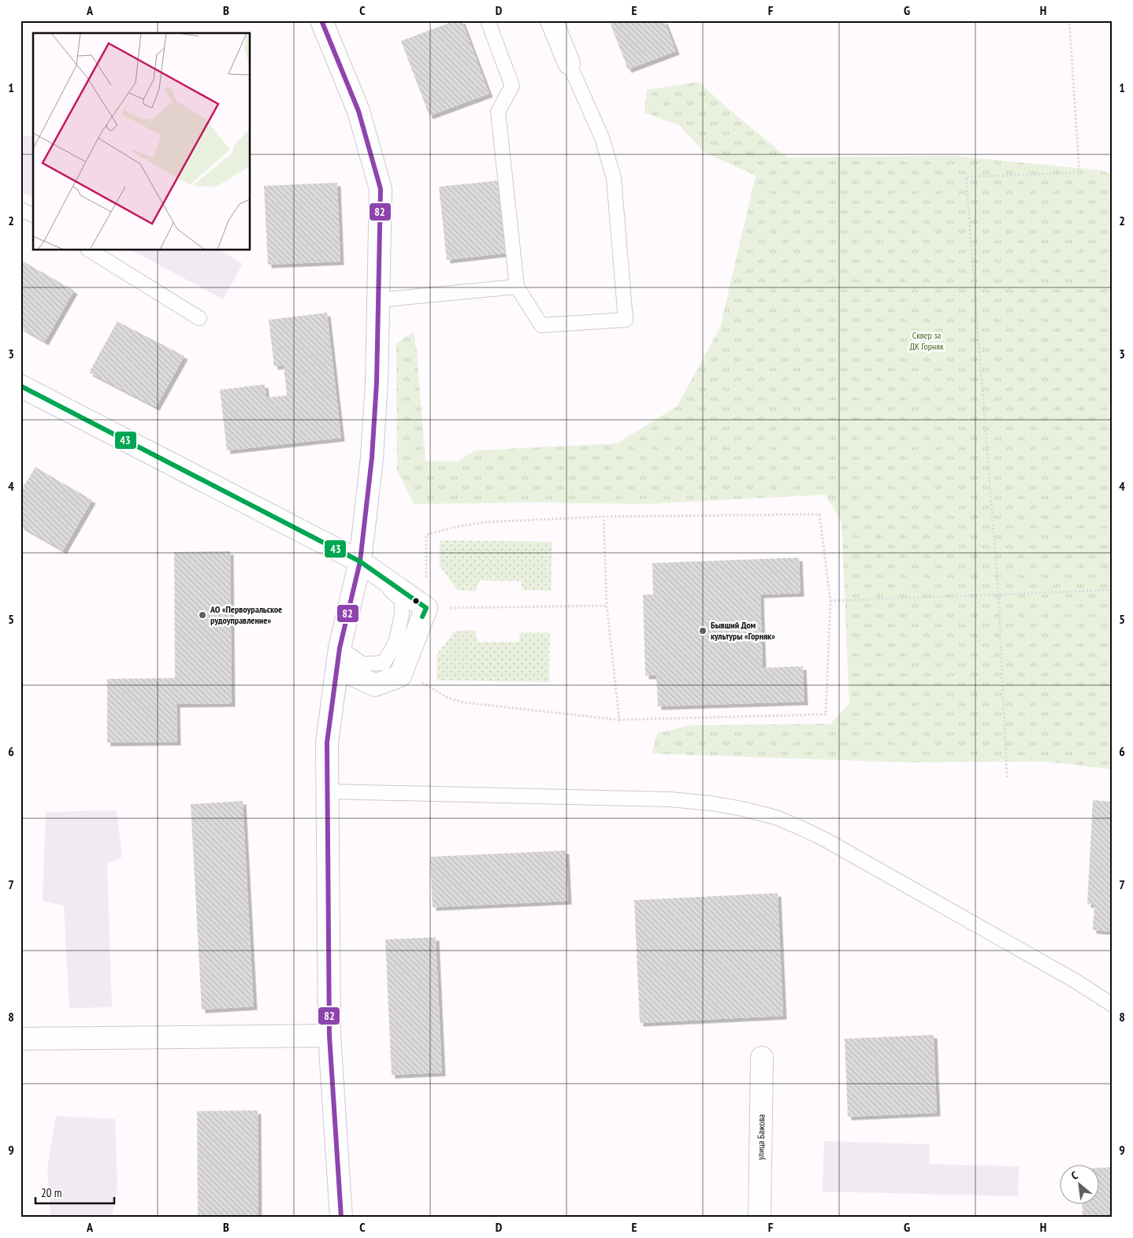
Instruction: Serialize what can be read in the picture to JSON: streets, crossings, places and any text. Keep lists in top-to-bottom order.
{
  "streets": {
    "street": ["улица Бажова"]
  },
  "parks": ["Сквер за ДК Горняк"],
  "places": ["АО «Первоуральское рудоуправление»", "Бывший Дом культуры «Горняк»"],
  "lines": ["transit line 82", "transit line 43"],
  "scale_bar": "20 m",
  "north": "top left",
  "grid": {
    "columns": [
      "A",
      "B",
      "C",
      "D",
      "E",
      "F",
      "G",
      "H"
    ],
    "rows": [
      "1",
      "2",
      "3",
      "4",
      "5",
      "6",
      "7",
      "8",
      "9"
    ]
  }
}
